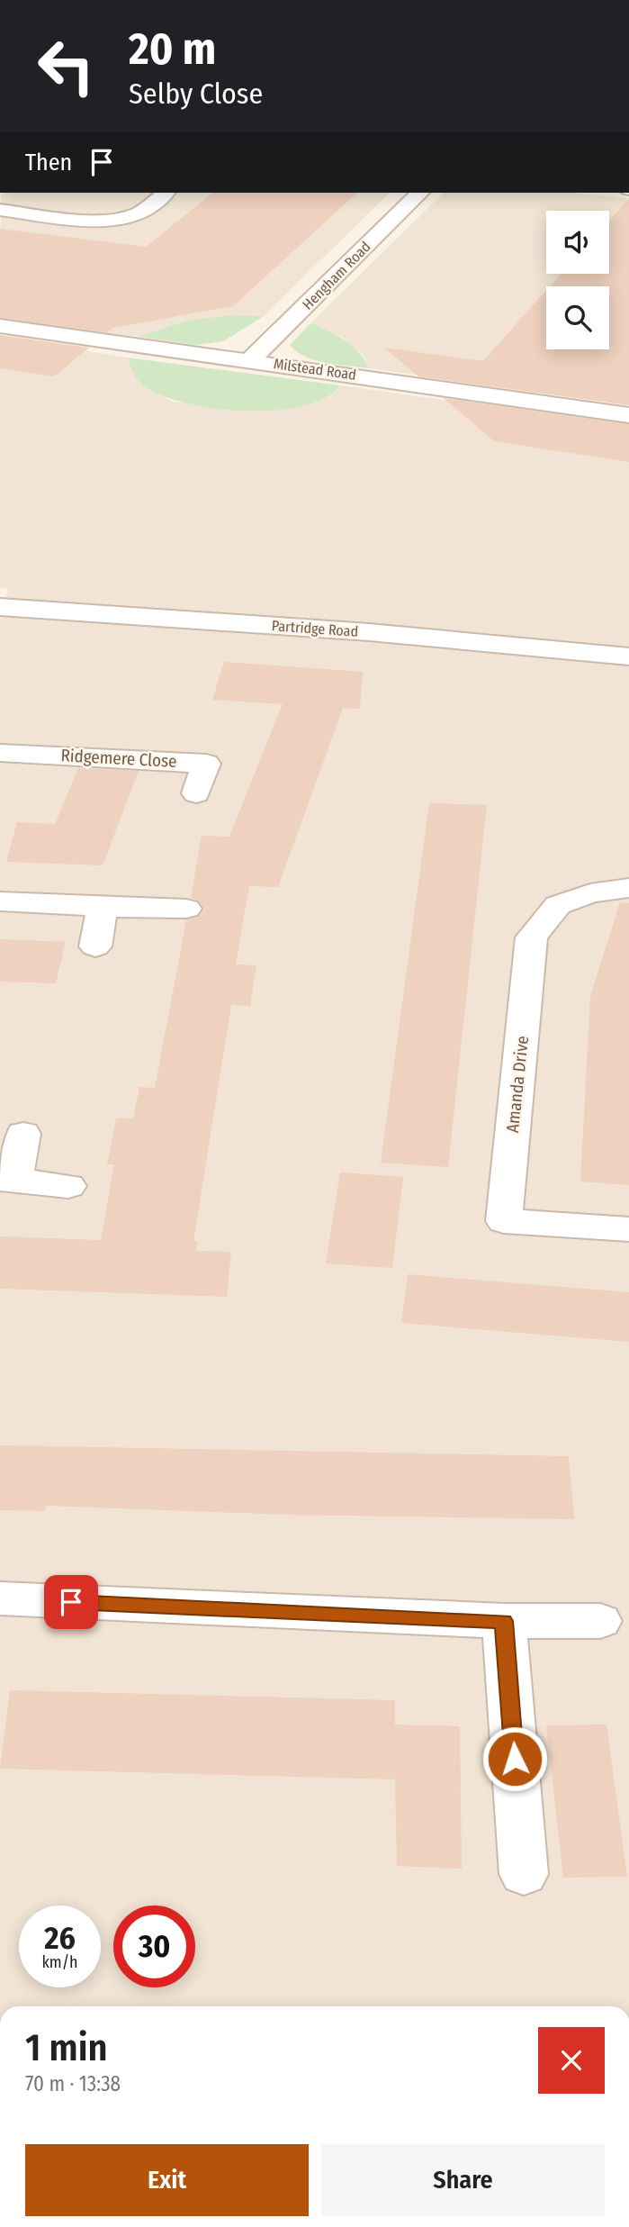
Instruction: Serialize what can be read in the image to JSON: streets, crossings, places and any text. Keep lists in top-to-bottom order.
{
  "streets": {
    "street": [
      "Hengham Road",
      "Milstead Road",
      "Partridge Road",
      "Ridgemere Close",
      "Amanda Drive"
    ]
  },
  "crossings": [
    ["Hengham Road", "Milstead Road"]
  ],
  "page": {
    "turn": ["20 m", "Selby Close"],
    "then": "Then",
    "speed": "26 km/h",
    "limit": "30",
    "heading": ["1 min", "70 m · 13:38"],
    "buttons": ["Exit", "Share"]
  }
}
